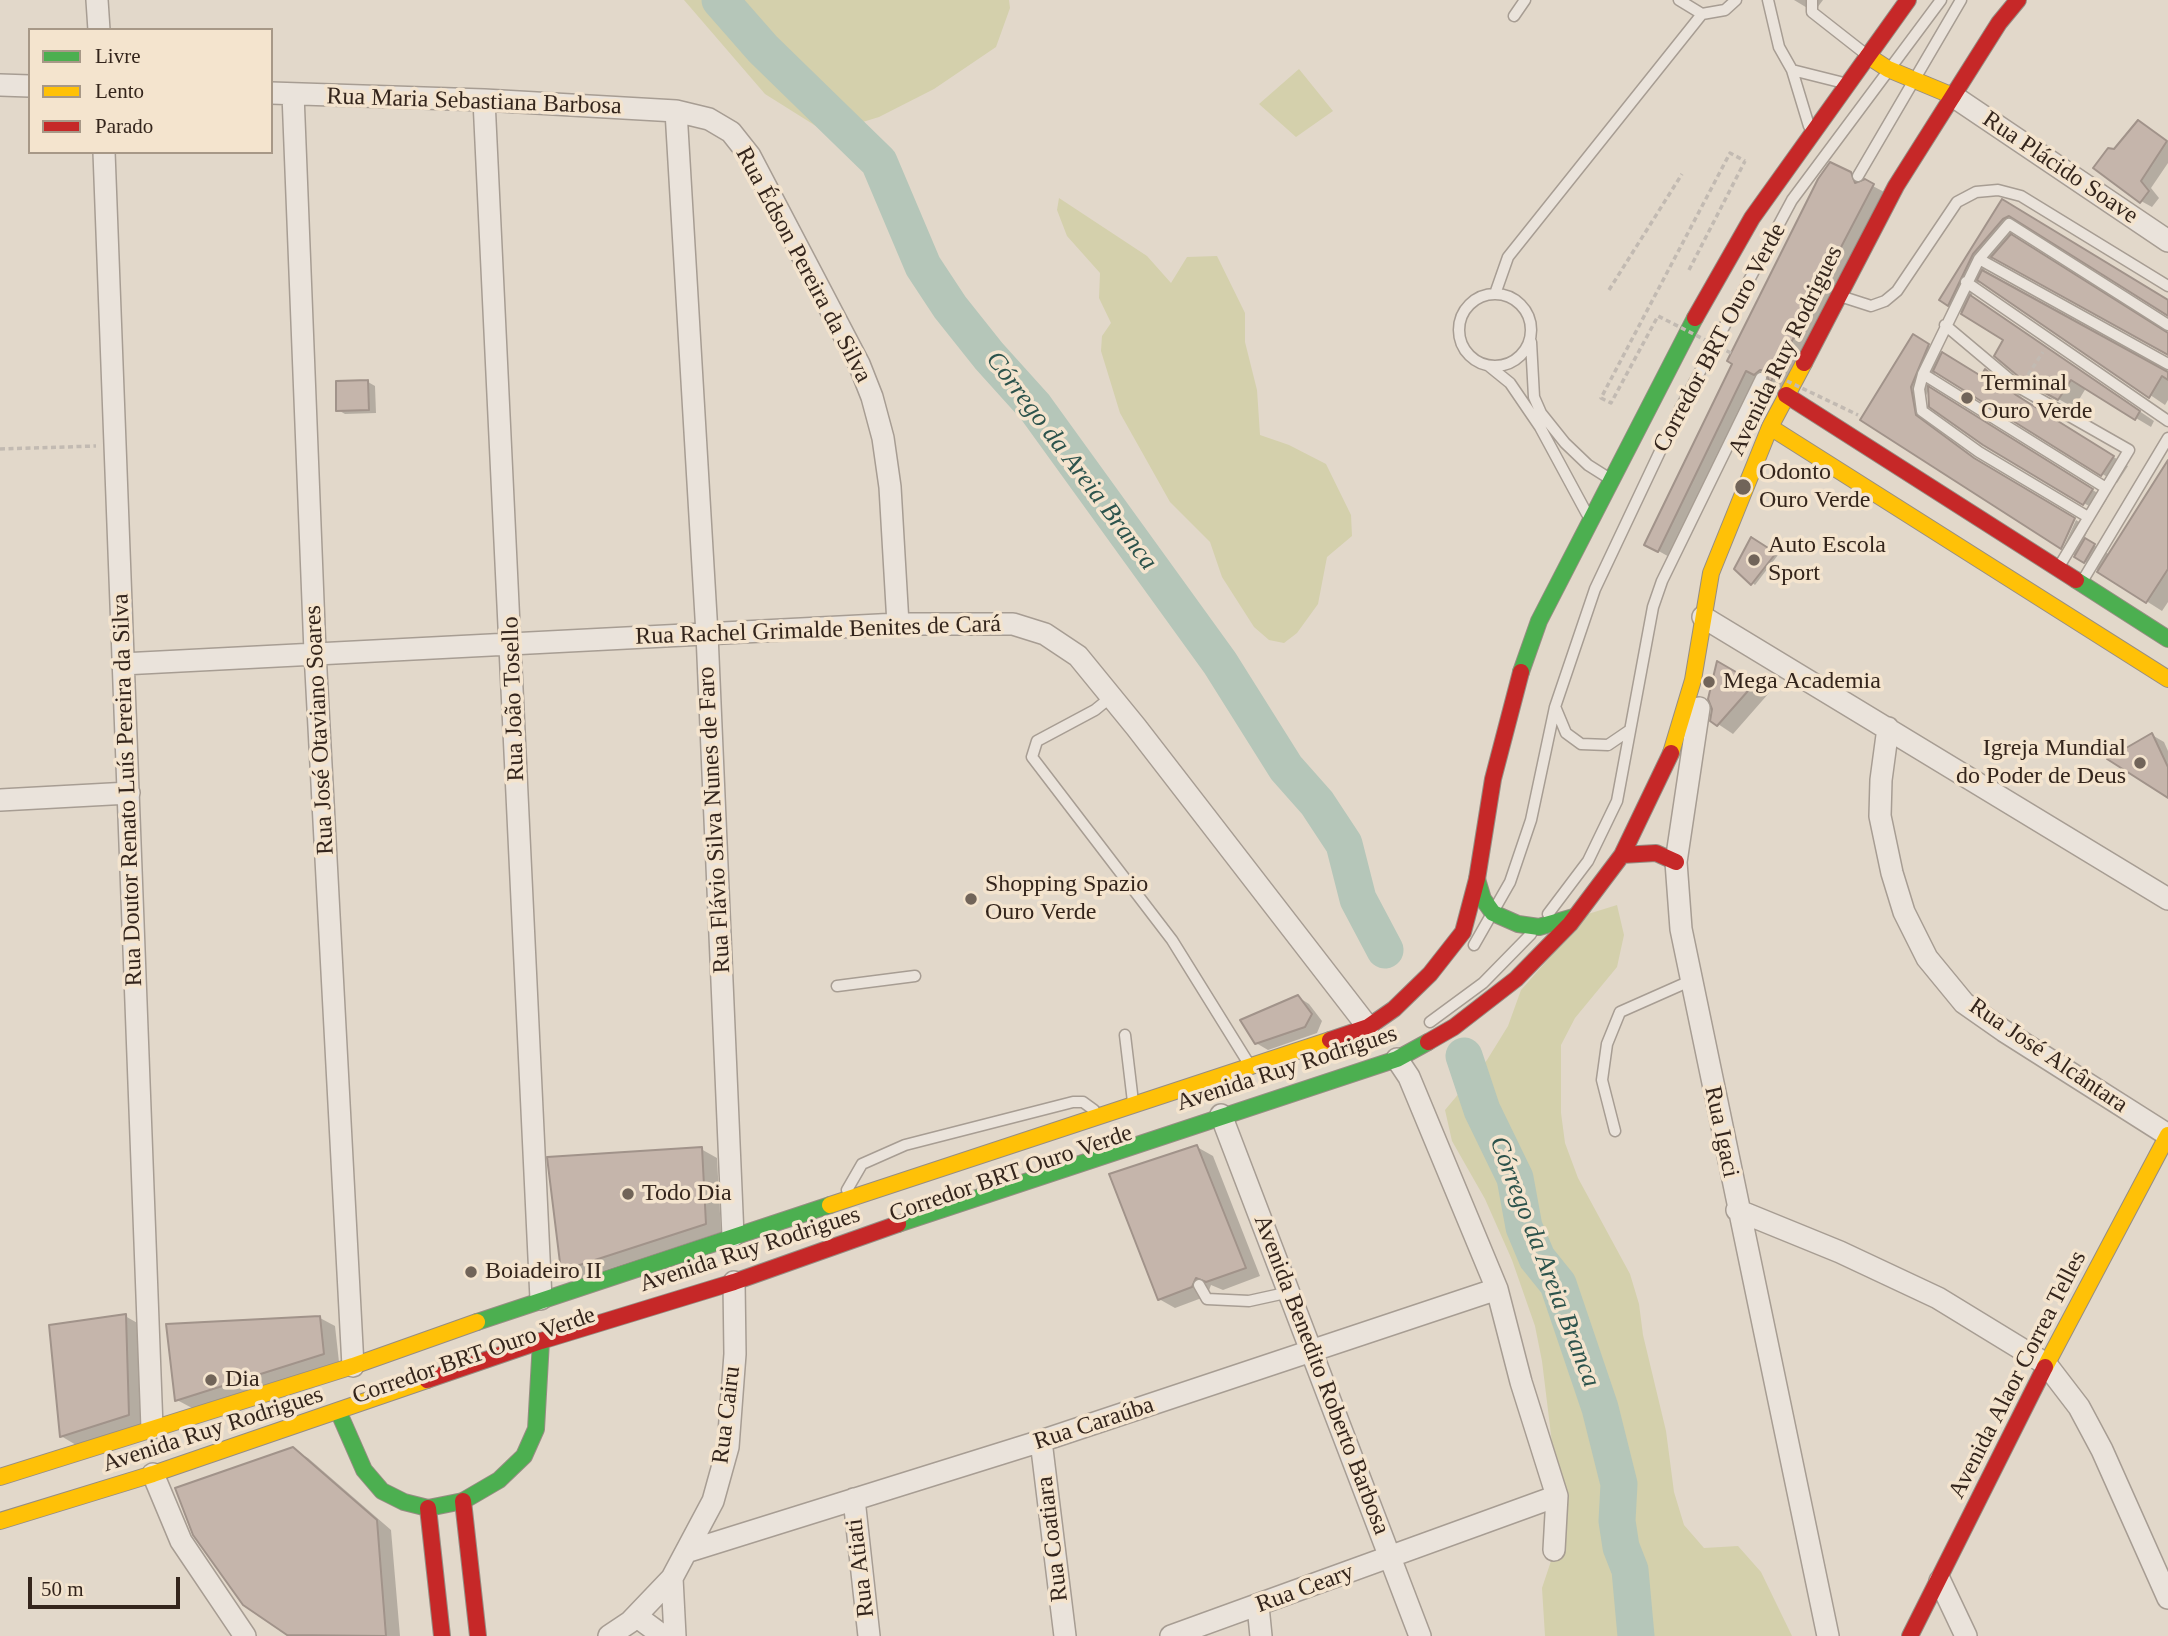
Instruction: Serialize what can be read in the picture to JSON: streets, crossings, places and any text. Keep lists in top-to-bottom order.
{
  "streets": {
    "main road": ["Avenida Ruy Rodrigues", "Avenida Alaor Correa Telles"],
    "street": [
      "Rua Maria Sebastiana Barbosa",
      "Rua Plácido Soave",
      "Rua Édson Pereira da Silva",
      "Rua Rachel Grimalde Benites de Cará",
      "Rua João Tosello",
      "Rua José Otaviano Soares",
      "Rua Doutor Renato Luís Pereira da Silva",
      "Rua Flávio Silva Nunes de Faro",
      "Rua José Alcântara",
      "Rua Igaci",
      "Avenida Benedito Roberto Barbosa",
      "Rua Cairu",
      "Rua Caraúba",
      "Rua Coatiara",
      "Rua Atiati",
      "Rua Ceary"
    ],
    "lane": ["Corredor BRT Ouro Verde"]
  },
  "crossings": [
    ["Rua Maria Sebastiana Barbosa", "Rua Édson Pereira da Silva"],
    ["Rua Maria Sebastiana Barbosa", "Rua João Tosello"],
    ["Rua Maria Sebastiana Barbosa", "Rua José Otaviano Soares"],
    ["Rua Maria Sebastiana Barbosa", "Rua Flávio Silva Nunes de Faro"],
    ["Rua Plácido Soave", "Avenida Ruy Rodrigues"],
    ["Rua Édson Pereira da Silva", "Rua Rachel Grimalde Benites de Cará"],
    ["Rua Édson Pereira da Silva", "Rua Flávio Silva Nunes de Faro"],
    ["Corredor BRT Ouro Verde", "Avenida Ruy Rodrigues"],
    ["Corredor BRT Ouro Verde", "Rua Doutor Renato Luís Pereira da Silva"],
    ["Corredor BRT Ouro Verde", "Rua Cairu"],
    ["Avenida Ruy Rodrigues", "Rua Rachel Grimalde Benites de Cará"],
    ["Avenida Ruy Rodrigues", "Rua João Tosello"],
    ["Avenida Ruy Rodrigues", "Rua José Otaviano Soares"],
    ["Avenida Ruy Rodrigues", "Rua Doutor Renato Luís Pereira da Silva"],
    ["Avenida Ruy Rodrigues", "Rua Flávio Silva Nunes de Faro"],
    ["Avenida Ruy Rodrigues", "Rua Igaci"],
    ["Avenida Ruy Rodrigues", "Avenida Benedito Roberto Barbosa"],
    ["Avenida Ruy Rodrigues", "Rua Cairu"],
    ["Rua Rachel Grimalde Benites de Cará", "Rua João Tosello"],
    ["Rua Rachel Grimalde Benites de Cará", "Rua José Otaviano Soares"],
    ["Rua Rachel Grimalde Benites de Cará", "Rua Doutor Renato Luís Pereira da Silva"],
    ["Rua Rachel Grimalde Benites de Cará", "Rua Flávio Silva Nunes de Faro"],
    ["Rua Rachel Grimalde Benites de Cará", "Rua Caraúba"],
    ["Rua Rachel Grimalde Benites de Cará", "Rua Ceary"],
    ["Rua José Alcântara", "Avenida Alaor Correa Telles"],
    ["Avenida Benedito Roberto Barbosa", "Rua Caraúba"],
    ["Avenida Benedito Roberto Barbosa", "Rua Ceary"],
    ["Rua Cairu", "Rua Caraúba"],
    ["Rua Caraúba", "Rua Coatiara"],
    ["Rua Caraúba", "Rua Atiati"]
  ],
  "water": ["Córrego da Areia Branca"],
  "places": [
    "Terminal Ouro Verde",
    "Odonto Ouro Verde",
    "Auto Escola Sport",
    "Mega Academia",
    "Igreja Mundial do Poder de Deus",
    "Shopping Spazio Ouro Verde",
    "Todo Dia",
    "Boiadeiro II",
    "Dia"
  ],
  "legend": ["Livre", "Lento", "Parado"],
  "scale_bar": "50 m"
}
